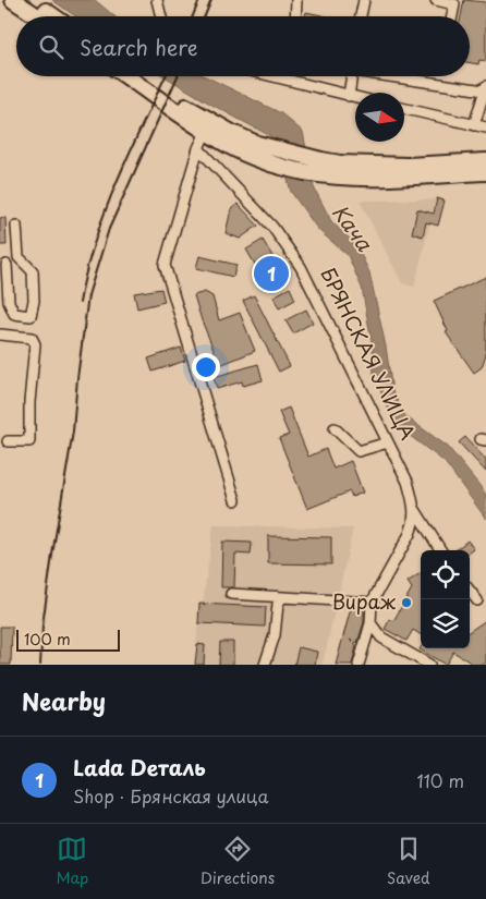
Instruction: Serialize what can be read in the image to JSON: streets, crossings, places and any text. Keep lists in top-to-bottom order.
{
  "streets": {
    "street": ["БРЯНСКАЯ УЛИЦА"]
  },
  "water": ["Кача"],
  "places": ["Вираж"],
  "scale_bar": "100 m",
  "north": "right",
  "page": {
    "search": "Search here",
    "pins": "1",
    "scale": "100 m",
    "heading": "Nearby",
    "list": [
      {
        "mark": "1",
        "name": "Lada Dеталь",
        "note": "Shop · Брянская улица",
        "value": "110 m"
      }
    ],
    "nav": ["Map", "Directions", "Saved"]
  }
}
